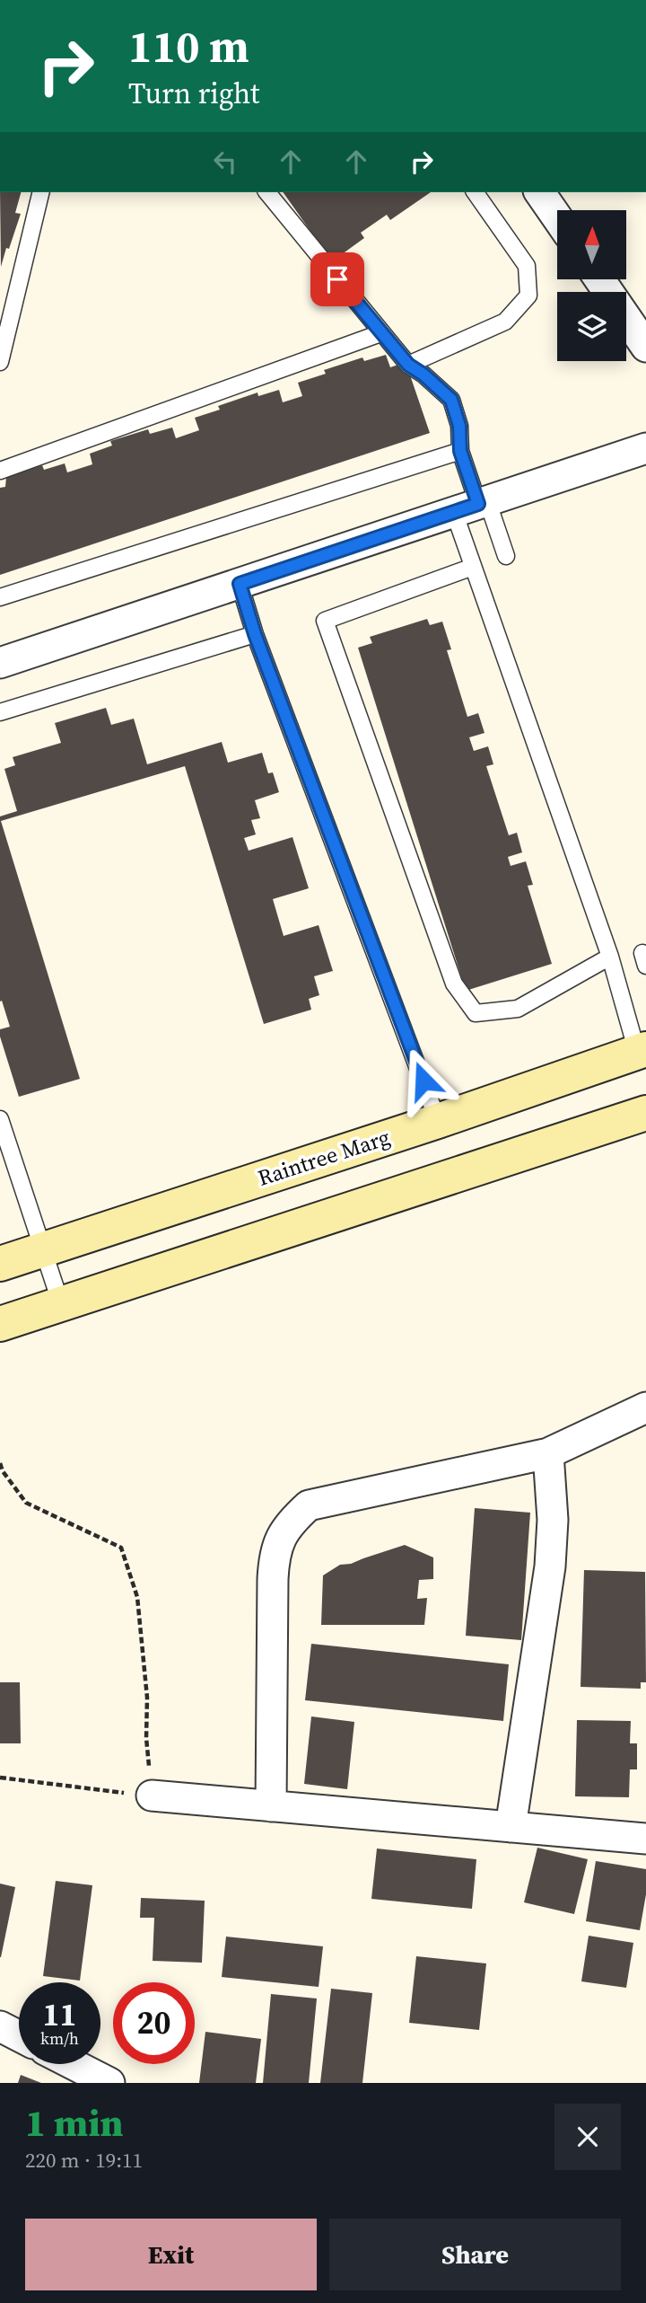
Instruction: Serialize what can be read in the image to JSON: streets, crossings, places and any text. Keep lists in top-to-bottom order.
{
  "streets": {
    "main road": ["Raintree Marg"]
  },
  "north": "top",
  "page": {
    "turn": ["110 m", "Turn right"],
    "speed": "11 km/h",
    "limit": "20",
    "heading": ["1 min", "220 m · 19:11"],
    "buttons": ["Exit", "Share"]
  }
}
